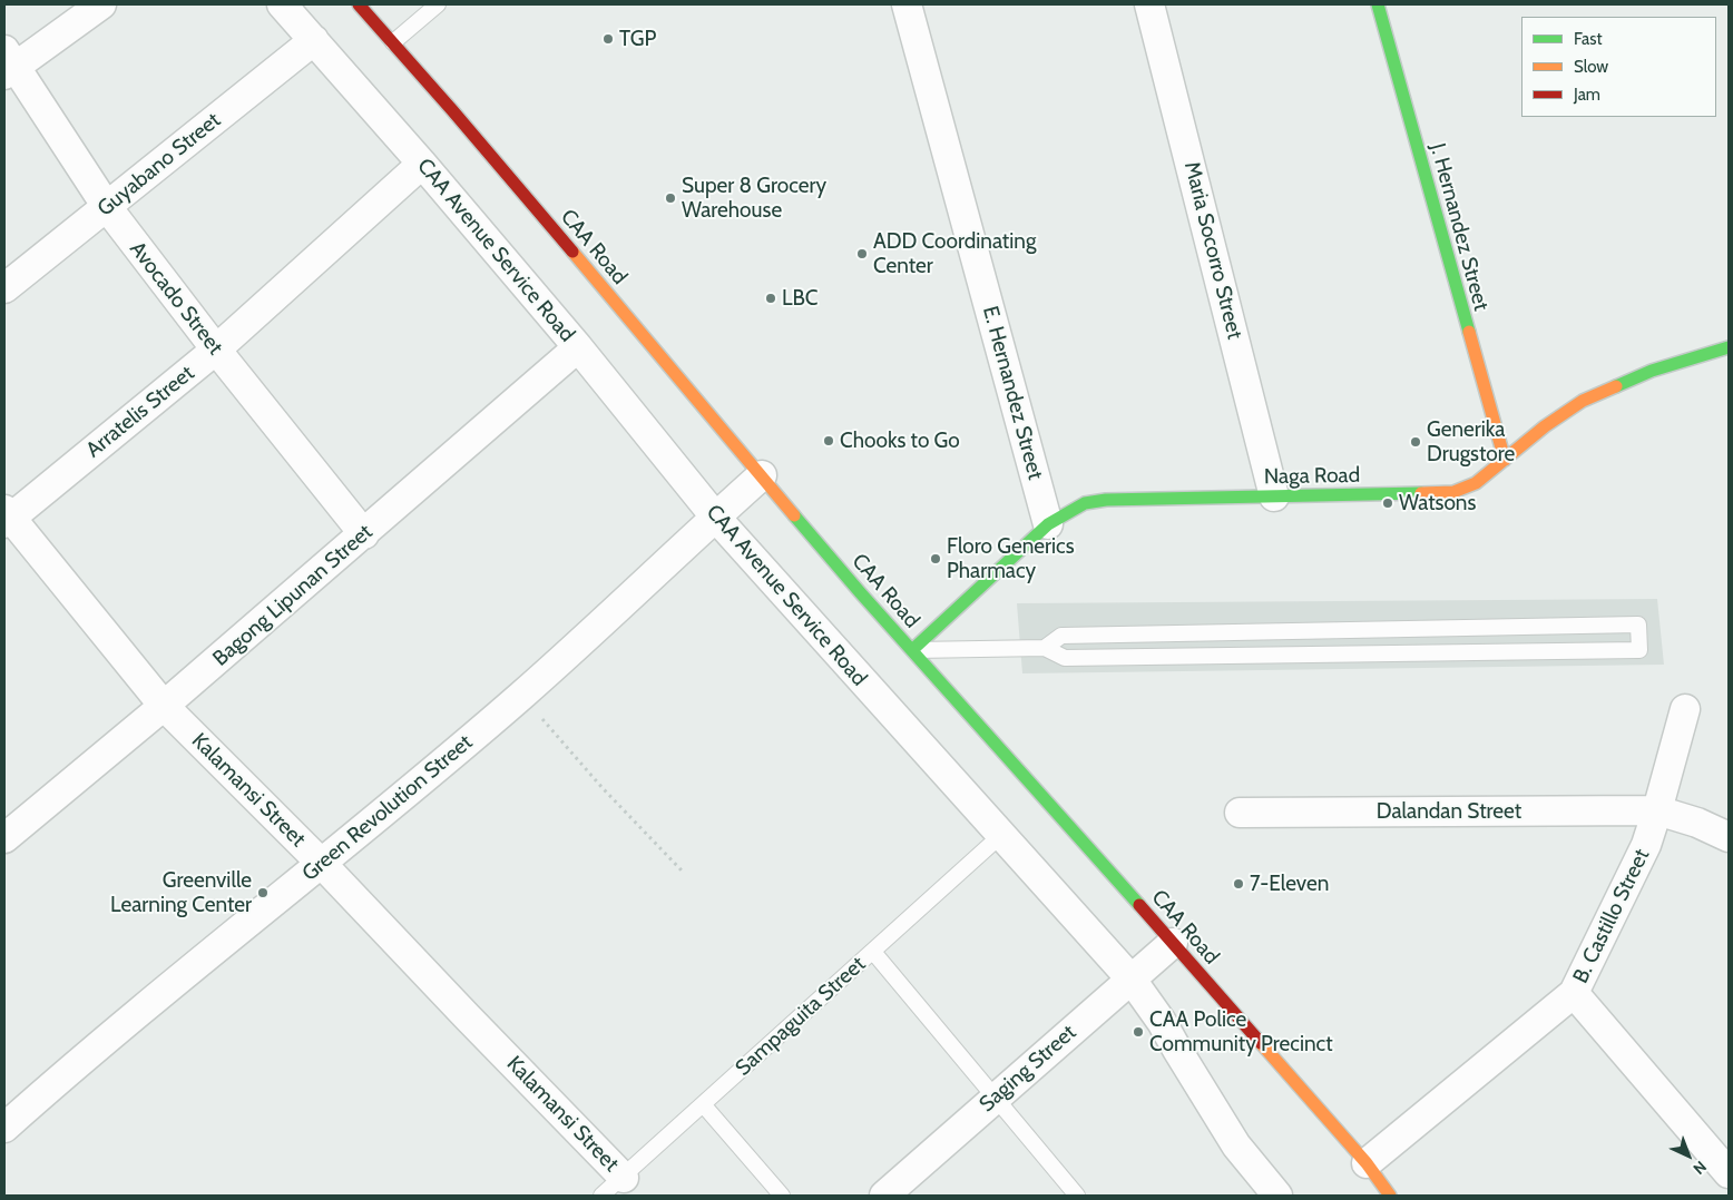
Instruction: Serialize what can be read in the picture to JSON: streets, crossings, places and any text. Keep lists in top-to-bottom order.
{
  "streets": {
    "main road": ["J. Hernandez Street", "CAA Road", "Naga Road"],
    "street": [
      "Guyabano Street",
      "CAA Avenue Service Road",
      "Maria Socorro Street",
      "Avocado Street",
      "E. Hernandez Street",
      "Arratelis Street",
      "Bagong Lipunan Street",
      "Kalamansi Street",
      "Green Revolution Street",
      "Dalandan Street",
      "B. Castillo Street",
      "Saging Street"
    ],
    "lane": ["Sampaguita Street"]
  },
  "crossings": [
    ["Guyabano Street", "CAA Avenue Service Road"],
    ["Guyabano Street", "Avocado Street"],
    ["J. Hernandez Street", "Naga Road"],
    ["CAA Road", "Naga Road"],
    ["CAA Road", "Green Revolution Street"],
    ["CAA Road", "B. Castillo Street"],
    ["CAA Road", "Saging Street"],
    ["CAA Avenue Service Road", "Arratelis Street"],
    ["CAA Avenue Service Road", "Bagong Lipunan Street"],
    ["CAA Avenue Service Road", "Green Revolution Street"],
    ["CAA Avenue Service Road", "Sampaguita Street"],
    ["CAA Avenue Service Road", "Saging Street"],
    ["Maria Socorro Street", "Naga Road"],
    ["Avocado Street", "Arratelis Street"],
    ["Avocado Street", "Bagong Lipunan Street"],
    ["E. Hernandez Street", "Naga Road"],
    ["Arratelis Street", "Kalamansi Street"],
    ["Bagong Lipunan Street", "Kalamansi Street"],
    ["Kalamansi Street", "Green Revolution Street"],
    ["Kalamansi Street", "Sampaguita Street"],
    ["Dalandan Street", "B. Castillo Street"]
  ],
  "places": [
    "TGP",
    "Super 8 Grocery Warehouse",
    "ADD Coordinating Center",
    "LBC",
    "Chooks to Go",
    "Generika Drugstore",
    "Watsons",
    "Floro Generics Pharmacy",
    "7-Eleven",
    "Greenville Learning Center",
    "CAA Police Community Precinct"
  ],
  "legend": ["Fast", "Slow", "Jam"],
  "north": "bottom right"
}
